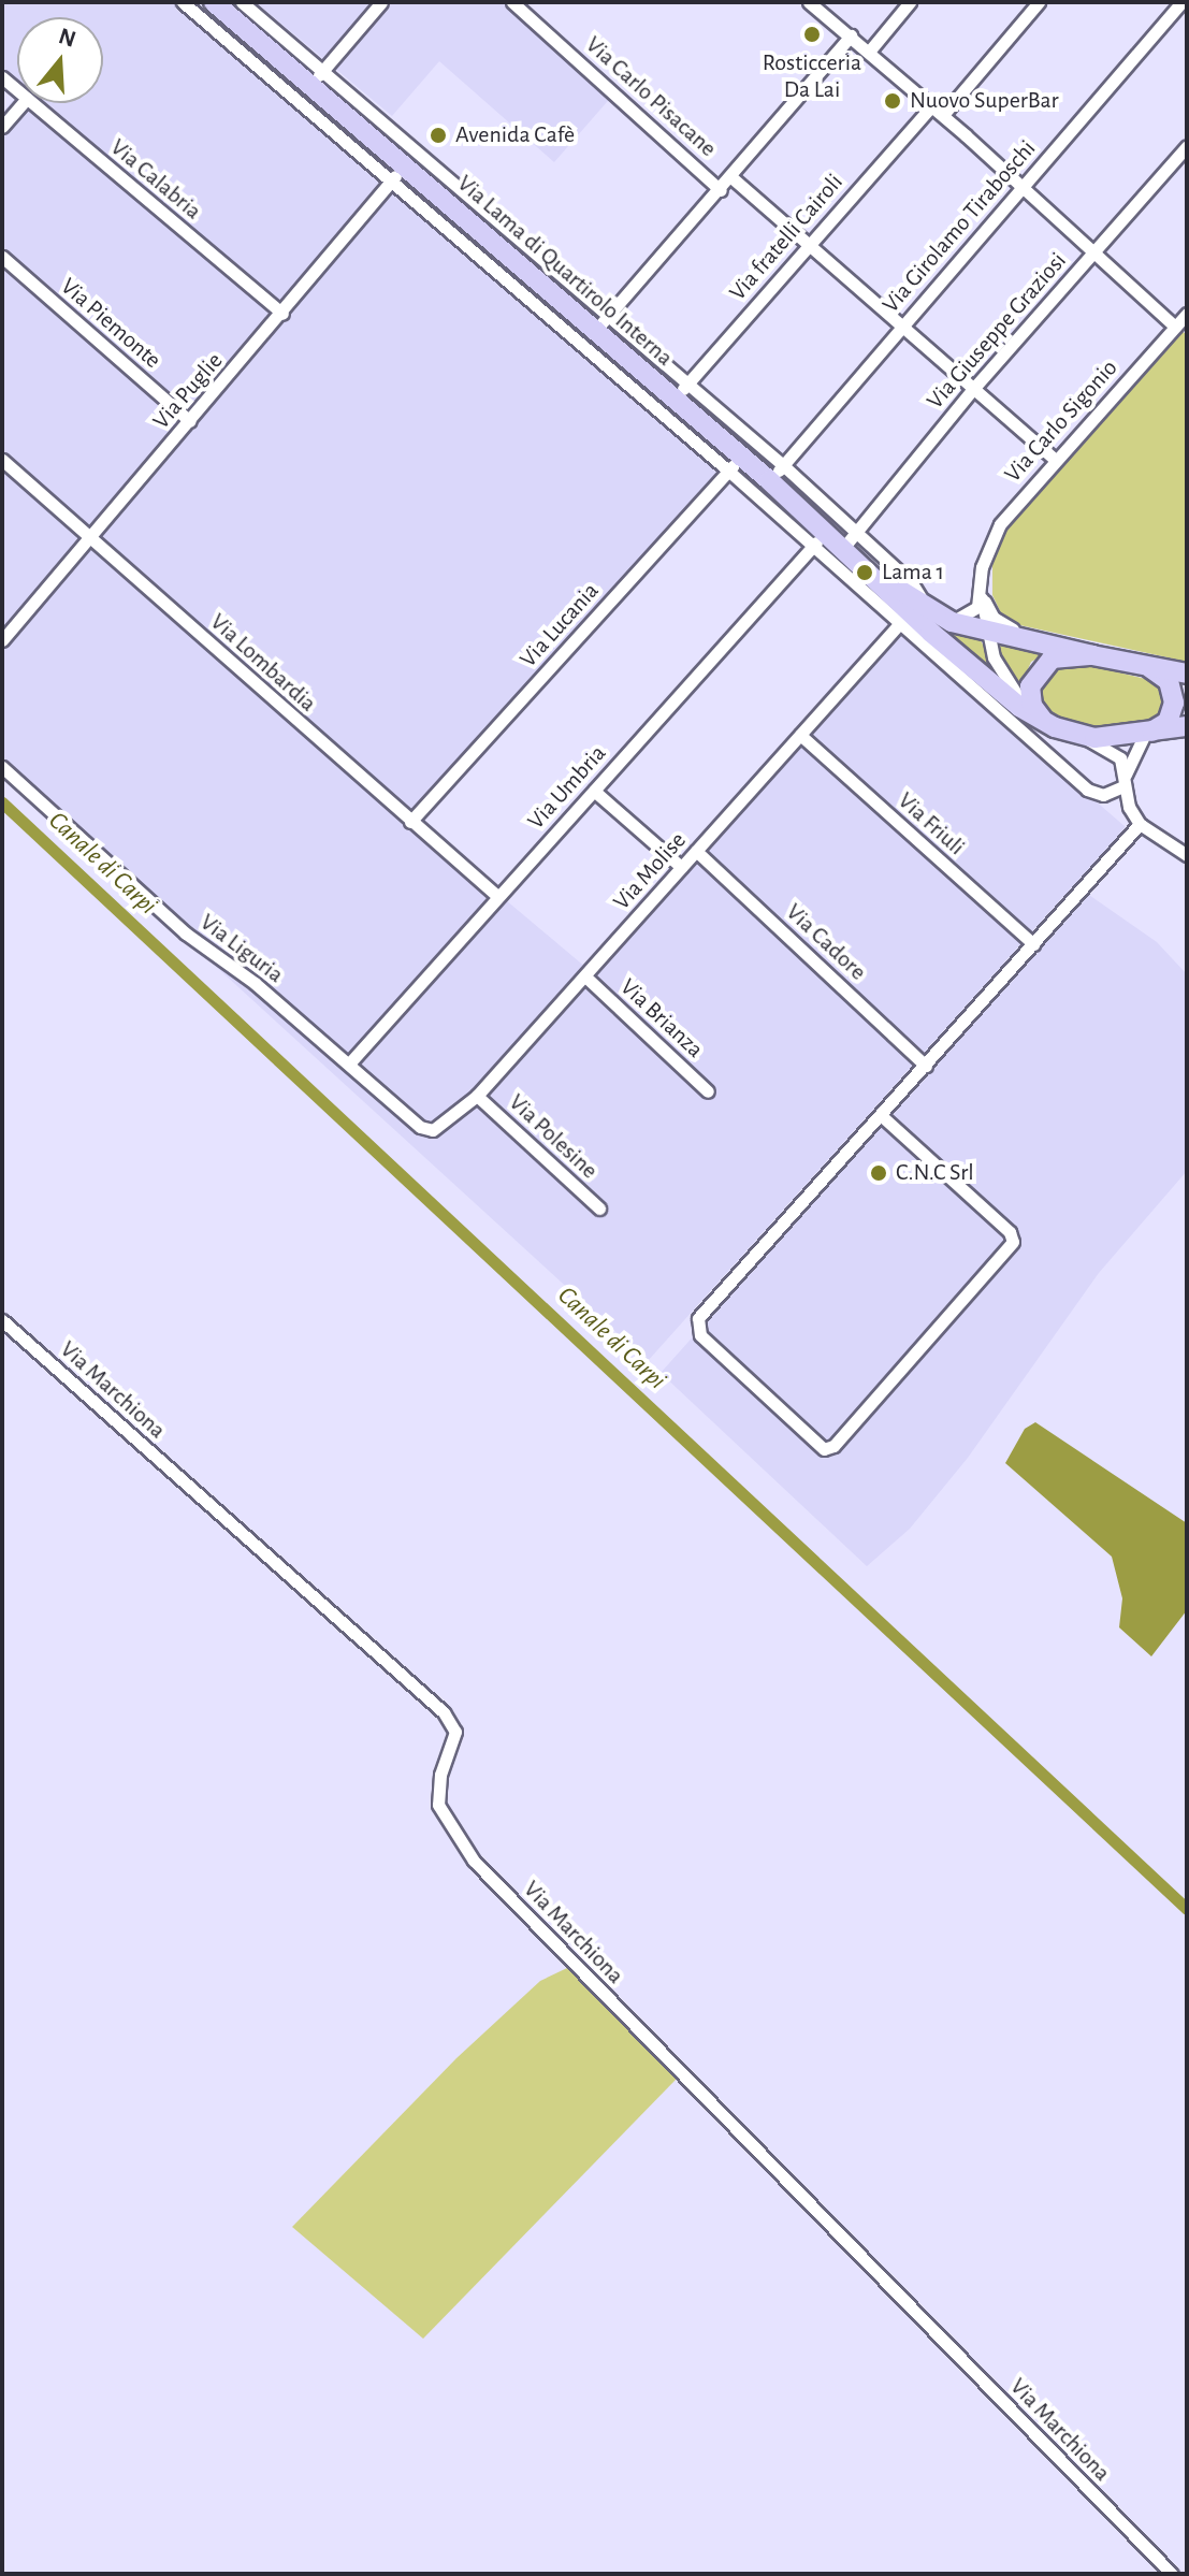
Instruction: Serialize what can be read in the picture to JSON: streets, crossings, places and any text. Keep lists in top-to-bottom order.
{
  "streets": {
    "main road": ["Via Lama di Quartirolo Interna"],
    "street": [
      "Via Carlo Pisacane",
      "Via Calabria",
      "Via Girolamo Tiraboschi",
      "Via fratelli Cairoli",
      "Via Piemonte",
      "Via Giuseppe Graziosi",
      "Via Puglie",
      "Via Carlo Sigonio",
      "Via Lucania",
      "Via Lombardia",
      "Via Umbria",
      "Via Friuli",
      "Via Molise",
      "Via Cadore",
      "Via Liguria",
      "Via Brianza",
      "Via Polesine",
      "Via Marchiona"
    ]
  },
  "crossings": [
    ["Via Calabria", "Via Puglie"],
    ["Via Girolamo Tiraboschi", "Via Lama di Quartirolo Interna"],
    ["Via fratelli Cairoli", "Via Lama di Quartirolo Interna"],
    ["Via Lama di Quartirolo Interna", "Via Giuseppe Graziosi"],
    ["Via Lama di Quartirolo Interna", "Via Puglie"],
    ["Via Lama di Quartirolo Interna", "Via Carlo Sigonio"],
    ["Via Lama di Quartirolo Interna", "Via Lucania"],
    ["Via Piemonte", "Via Puglie"],
    ["Via Puglie", "Via Lombardia"],
    ["Via Lucania", "Via Lombardia"],
    ["Via Lombardia", "Via Umbria"],
    ["Via Umbria", "Via Liguria"],
    ["Via Friuli", "Via Molise"],
    ["Via Molise", "Via Cadore"],
    ["Via Molise", "Via Liguria"],
    ["Via Molise", "Via Brianza"],
    ["Via Molise", "Via Polesine"]
  ],
  "water": ["Canale di Carpi"],
  "places": [
    "Rosticceria Da Lai",
    "Nuovo SuperBar",
    "Avenida Cafè",
    "Lama 1",
    "C.N.C Srl"
  ],
  "north": "top"
}
